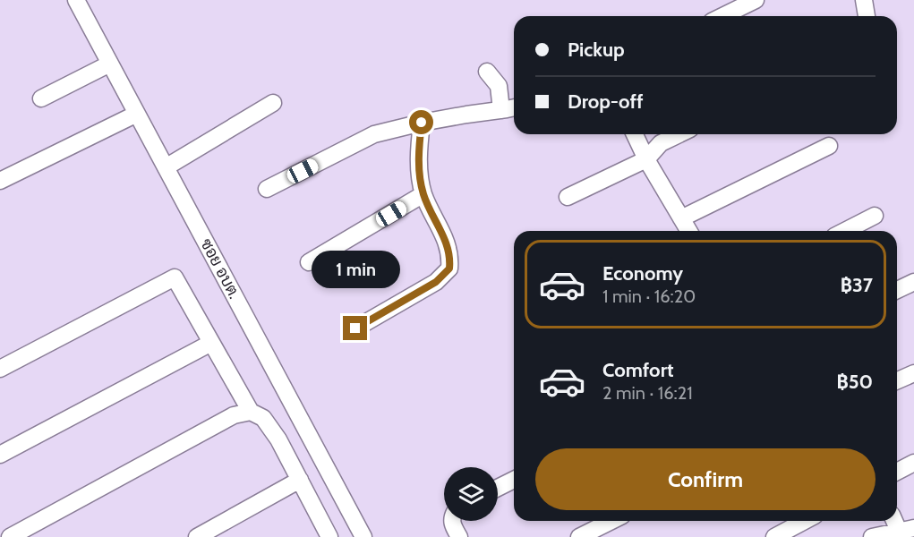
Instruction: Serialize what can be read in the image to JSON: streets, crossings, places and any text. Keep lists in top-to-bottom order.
{
  "streets": {
    "street": ["ซอย อบต."]
  },
  "page": {
    "banner": ["Pickup", "Drop-off"],
    "list": [
      {
        "name": "Economy",
        "note": "1 min · 16:20",
        "value": "฿37"
      },
      {
        "name": "Comfort",
        "note": "2 min · 16:21",
        "value": "฿50"
      }
    ],
    "bubble": "1 min",
    "buttons": "Confirm"
  }
}
